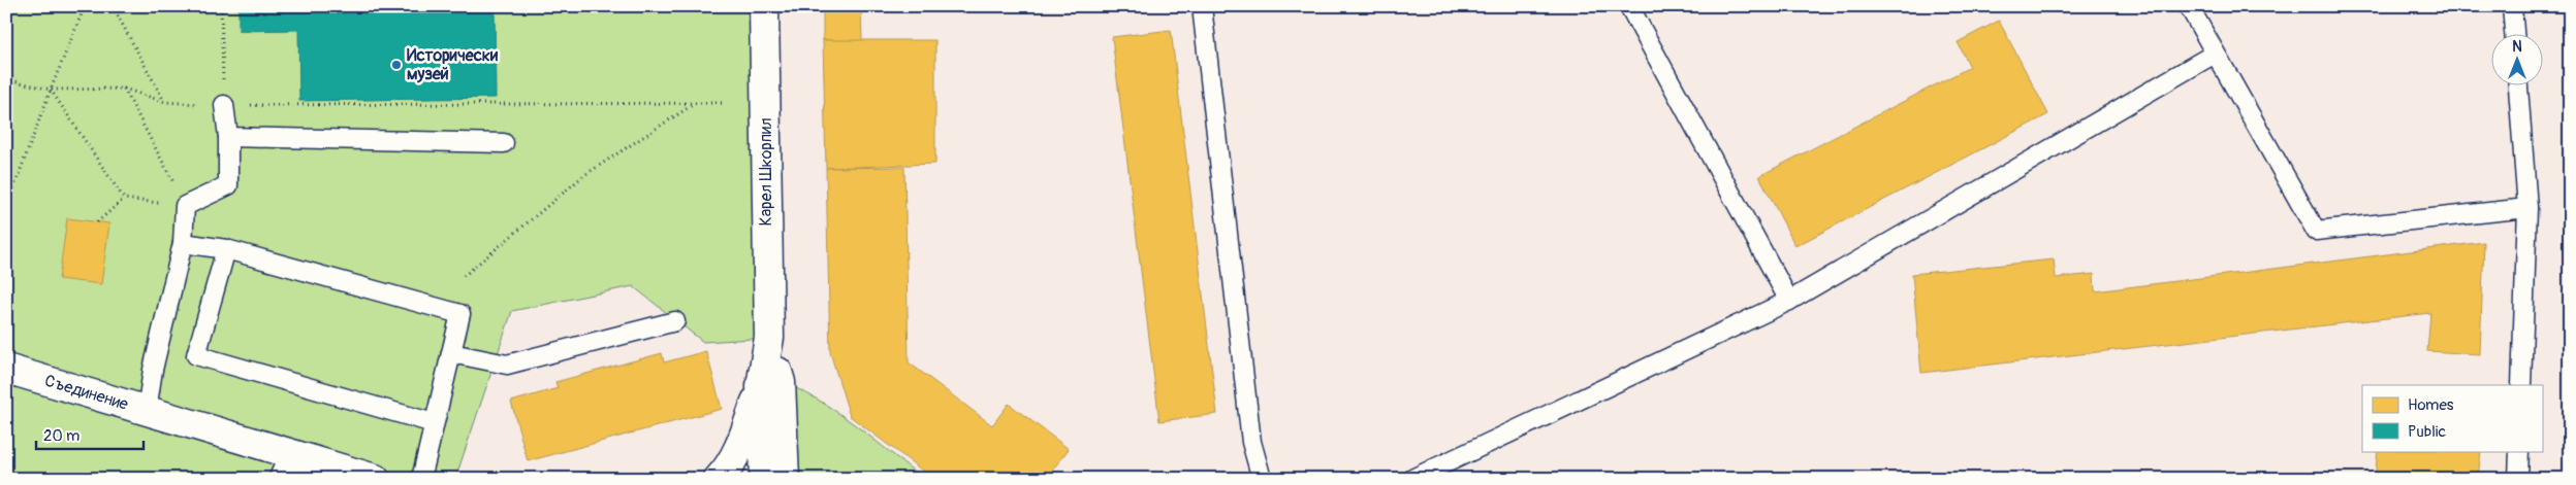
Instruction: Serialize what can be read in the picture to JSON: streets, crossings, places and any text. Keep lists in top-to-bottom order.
{
  "streets": {
    "street": ["Карел Шкорпил", "Съединение"]
  },
  "places": ["Исторически музей"],
  "legend": ["Homes", "Public"],
  "scale_bar": "20 m",
  "north": "top"
}
